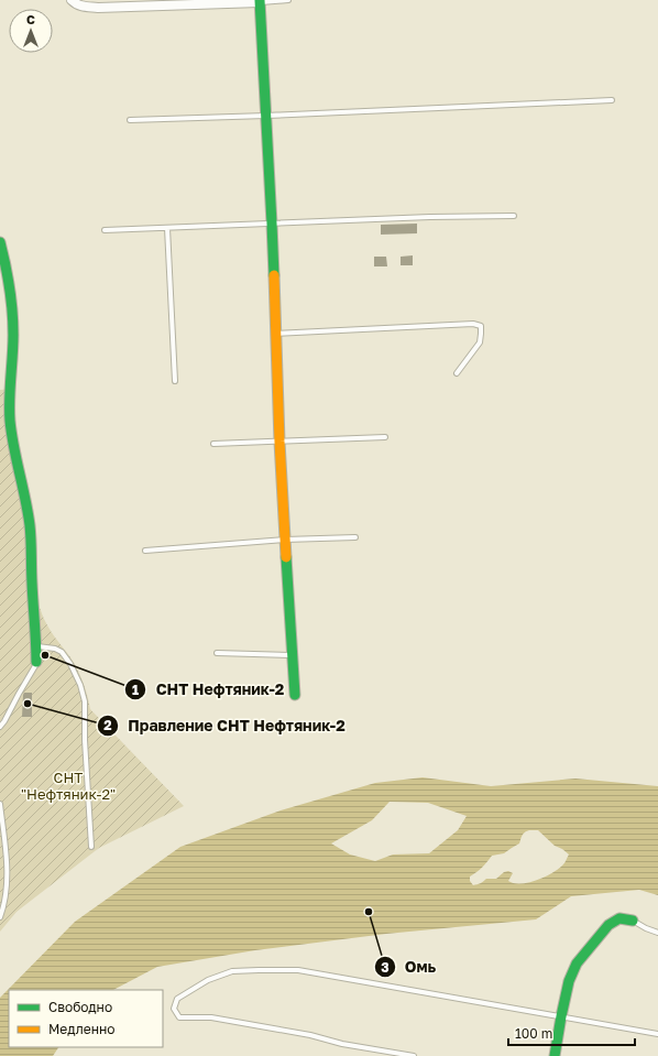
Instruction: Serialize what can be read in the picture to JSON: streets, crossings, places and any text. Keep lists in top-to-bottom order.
{
  "parks": ["СНТ \"Нефтяник-2\""],
  "places": ["СНТ Нефтяник-2", "Правление СНТ Нефтяник-2", "Омь"],
  "legend": ["Свободно", "Медленно"],
  "scale_bar": "100 m",
  "north": "top"
}
